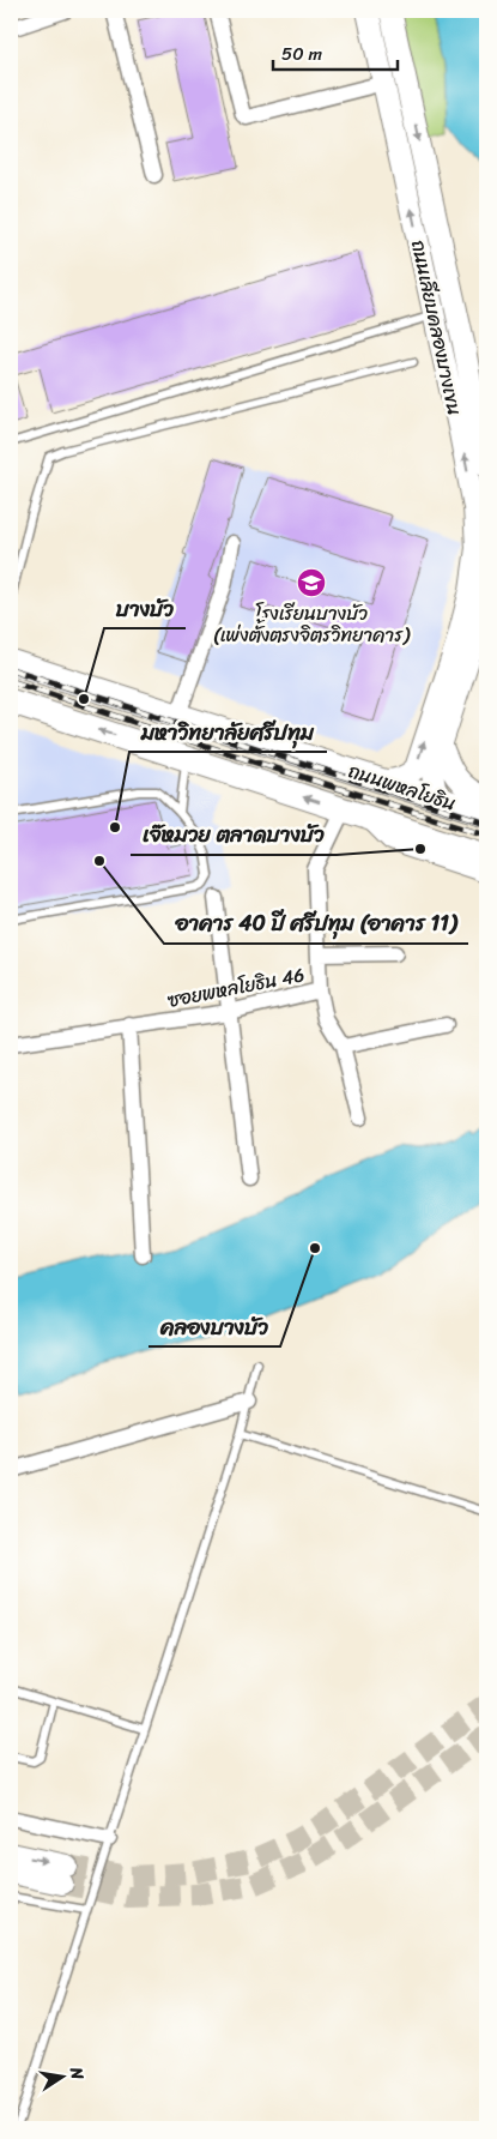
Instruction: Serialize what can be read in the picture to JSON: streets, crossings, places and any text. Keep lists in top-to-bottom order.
{
  "streets": {
    "main road": ["ถนนเลียบคลองบางเขน", "ถนนพหลโยธิน"],
    "street": ["ซอยพหลโยธิน 46"]
  },
  "crossings": [
    ["ถนนพหลโยธิน", "ซอยพหลโยธิน 46"]
  ],
  "places": {
    "school or university": ["โรงเรียนบางบัว (เพ่งตั้งตรงจิตรวิทยาคาร)"],
    "other": [
      "บางบัว",
      "มหาวิทยาลัยศรีปทุม",
      "เจ๊หมวย ตลาดบางบัว",
      "อาคาร 40 ปี ศรีปทุม (อาคาร 11)",
      "คลองบางบัว"
    ]
  },
  "scale_bar": "50 m",
  "north": "right"
}
